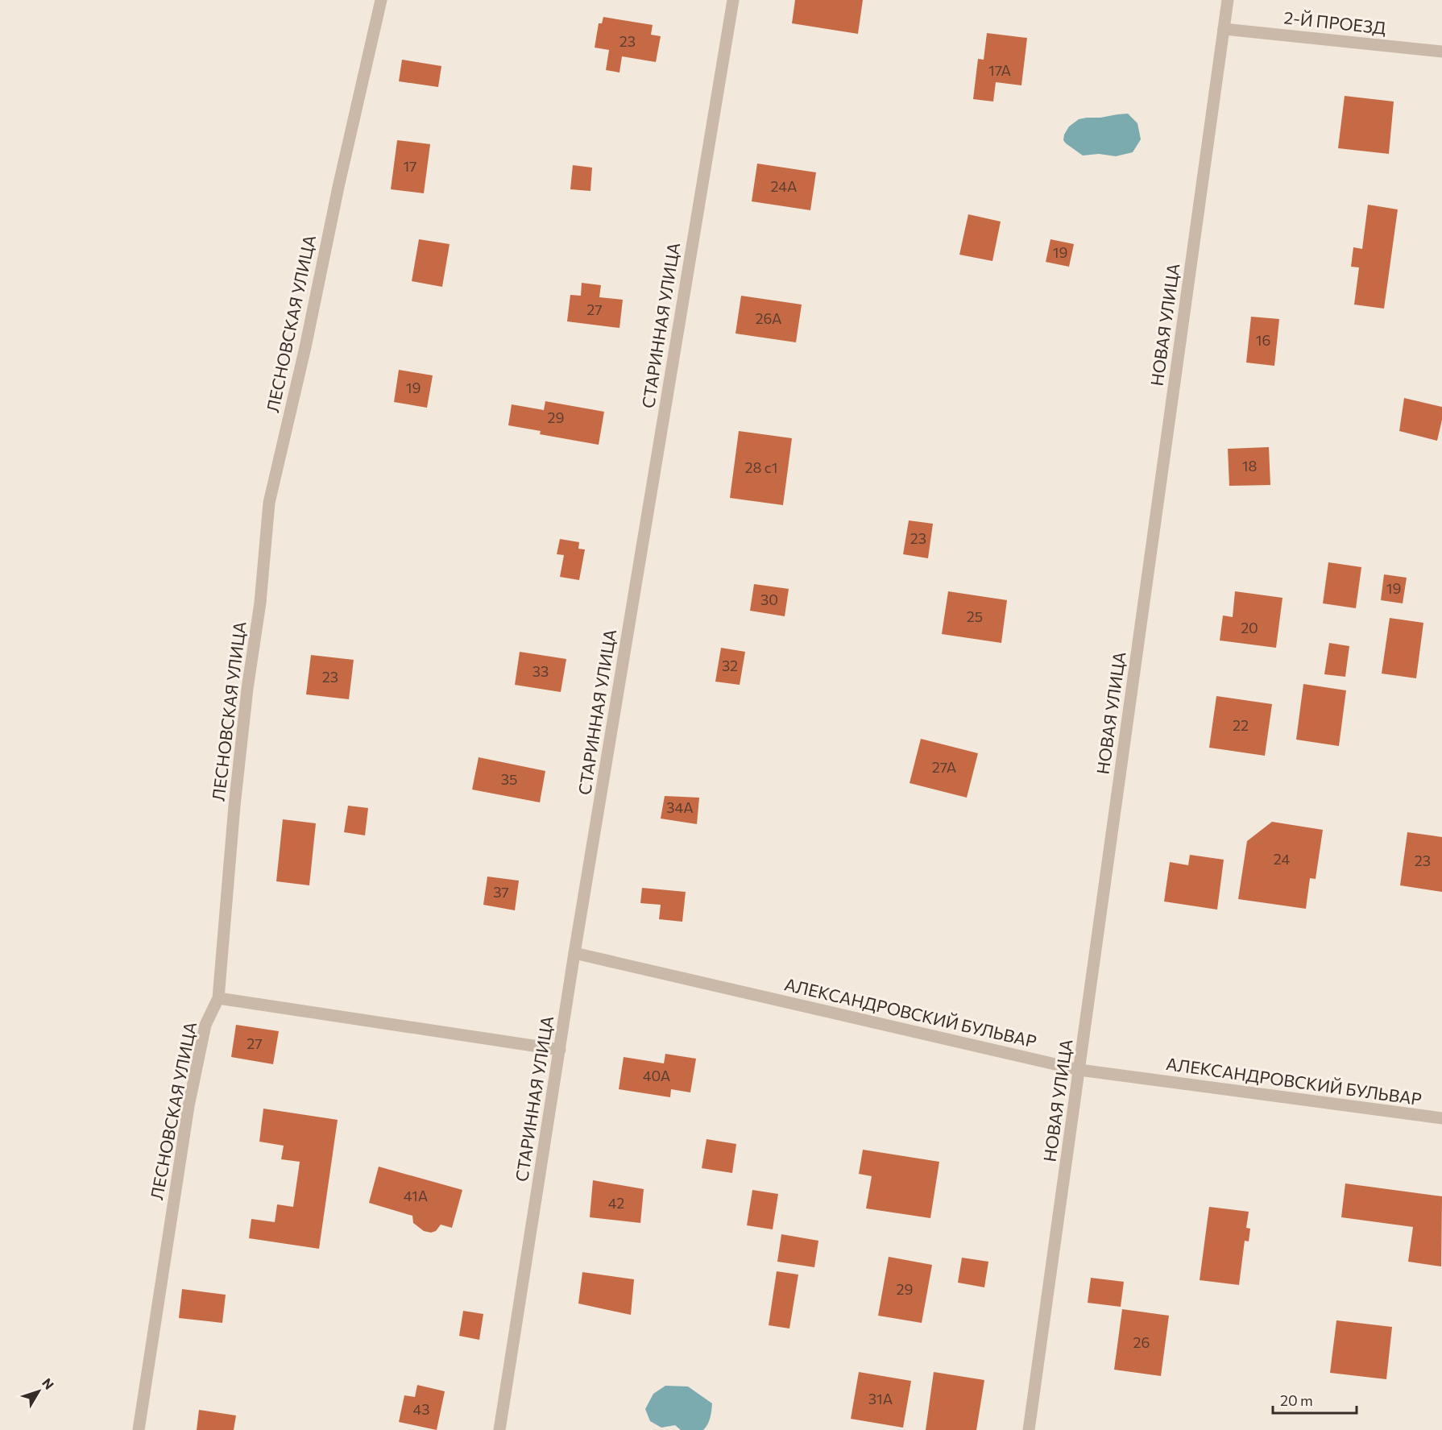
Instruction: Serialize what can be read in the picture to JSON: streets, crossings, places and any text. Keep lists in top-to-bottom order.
{
  "streets": {
    "street": [
      "2-Й ПРОЕЗД",
      "ЛЕСНОВСКАЯ УЛИЦА",
      "НОВАЯ УЛИЦА",
      "СТАРИННАЯ УЛИЦА",
      "АЛЕКСАНДРОВСКИЙ БУЛЬВАР"
    ]
  },
  "crossings": [
    ["2-Й ПРОЕЗД", "НОВАЯ УЛИЦА"],
    ["НОВАЯ УЛИЦА", "АЛЕКСАНДРОВСКИЙ БУЛЬВАР"],
    ["СТАРИННАЯ УЛИЦА", "АЛЕКСАНДРОВСКИЙ БУЛЬВАР"]
  ],
  "house_numbers": [
    "23",
    "17А",
    "17",
    "24А",
    "19",
    "27",
    "26А",
    "16",
    "19",
    "29",
    "18",
    "28 с1",
    "23",
    "19",
    "30",
    "25",
    "20",
    "32",
    "33",
    "23",
    "22",
    "27А",
    "35",
    "34А",
    "24",
    "23",
    "37",
    "27",
    "40А",
    "41А",
    "42",
    "29",
    "26",
    "31А",
    "43"
  ],
  "scale_bar": "20 m",
  "north": "top right"
}
